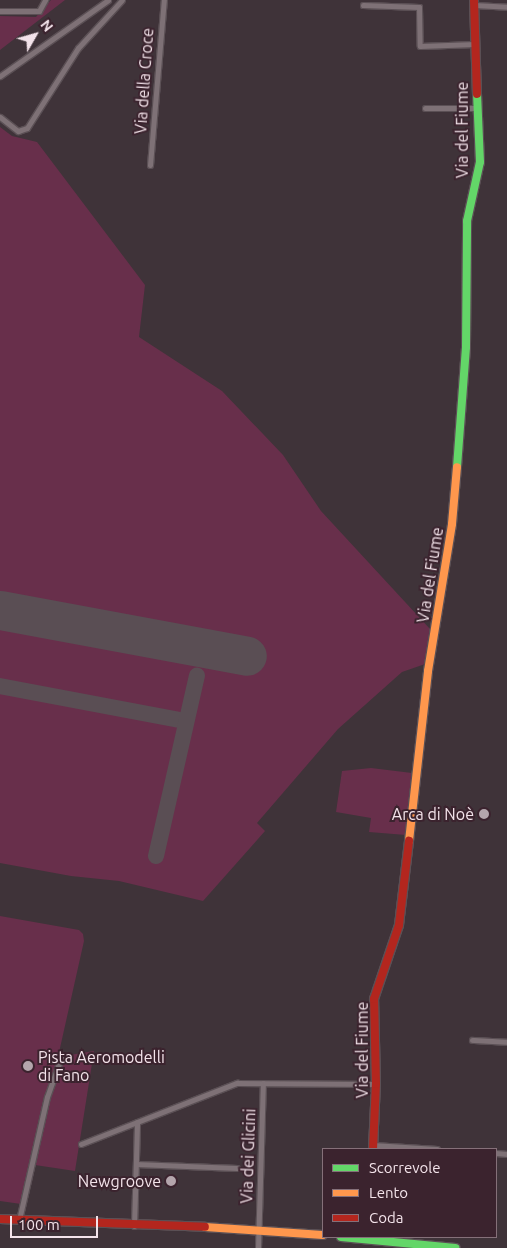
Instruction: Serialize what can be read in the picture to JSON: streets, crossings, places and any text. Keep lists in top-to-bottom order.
{
  "streets": {
    "street": ["Via della Croce", "Via del Fiume", "Via dei Glicini"]
  },
  "places": ["Arca di Noè", "Pista Aeromodelli di Fano", "Newgroove"],
  "legend": ["Scorrevole", "Lento", "Coda"],
  "scale_bar": "100 m",
  "north": "top right"
}
